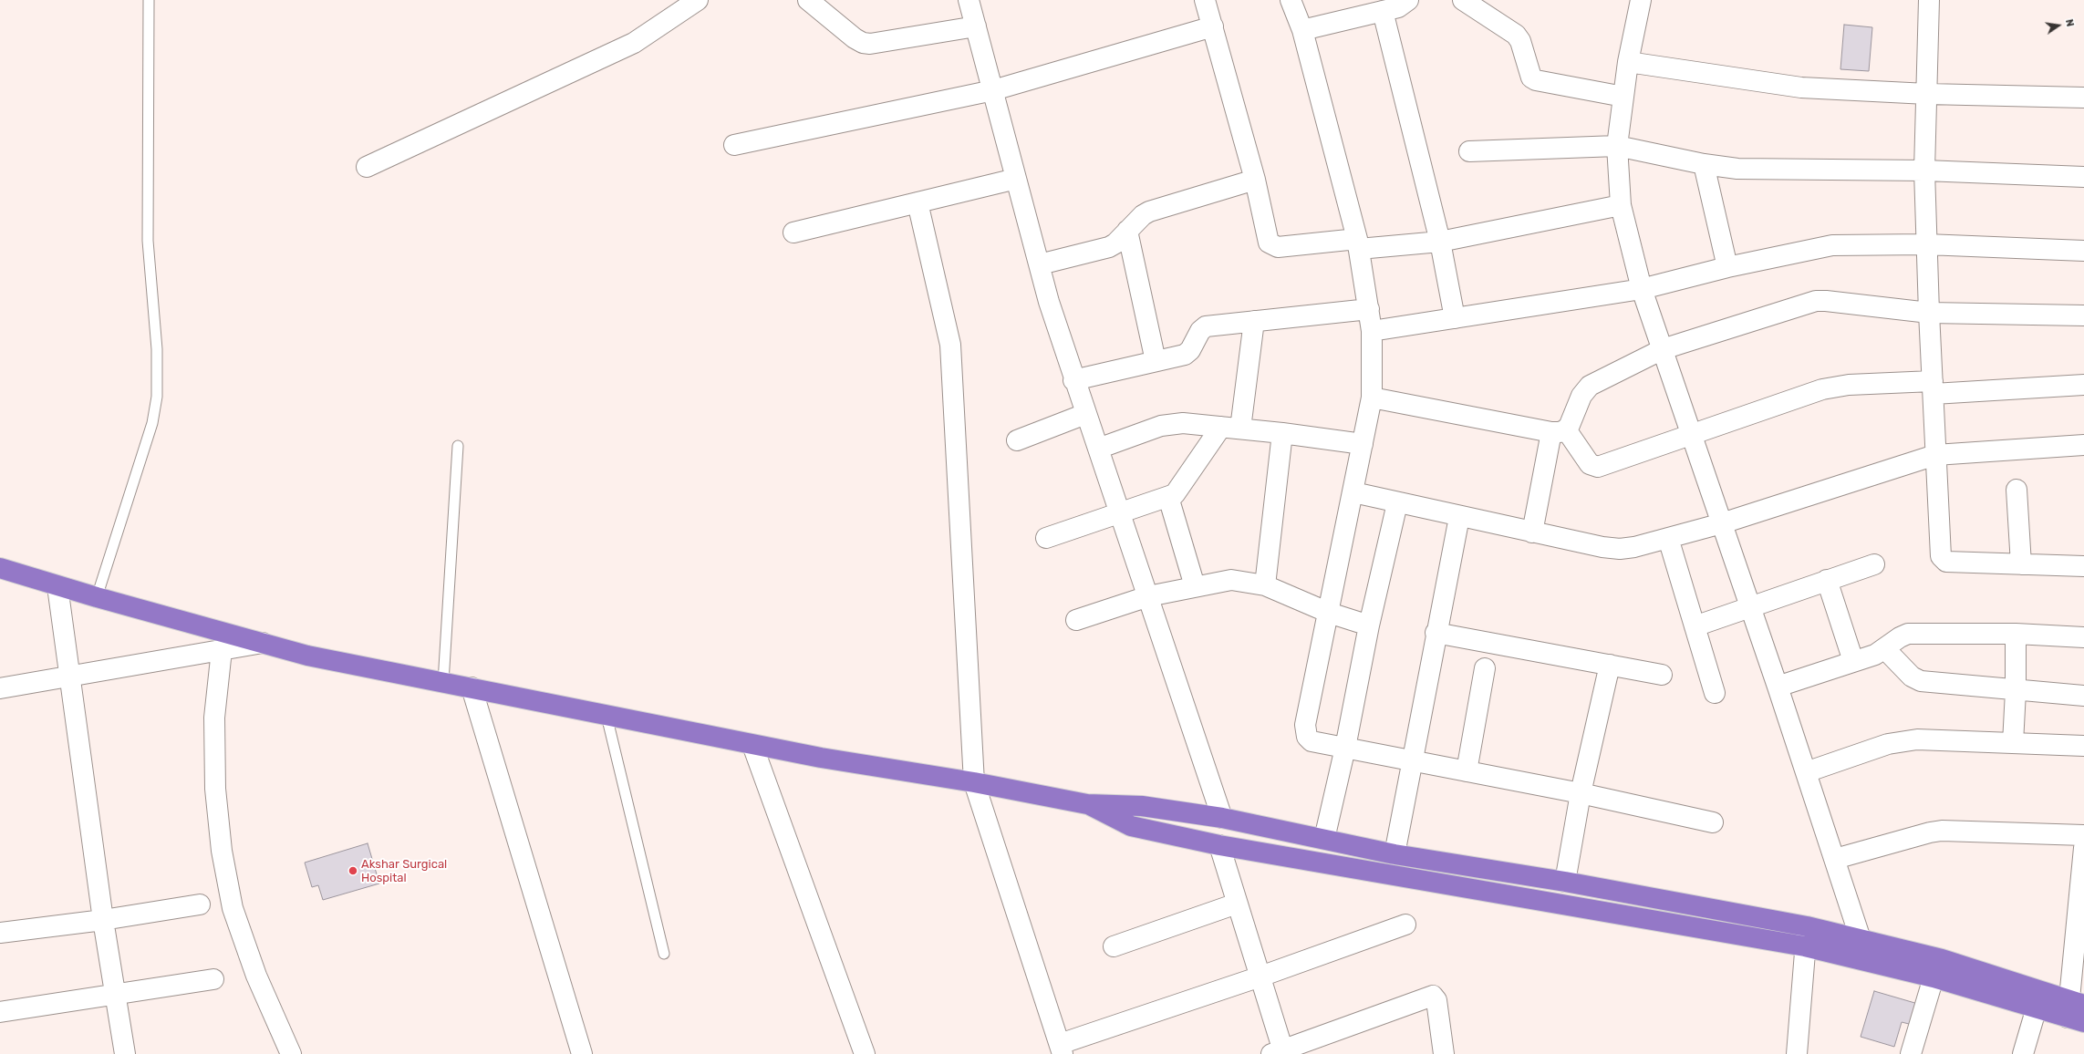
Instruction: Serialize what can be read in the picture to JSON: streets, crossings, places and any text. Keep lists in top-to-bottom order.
{
  "places": ["Akshar Surgical Hospital"],
  "north": "right"
}
